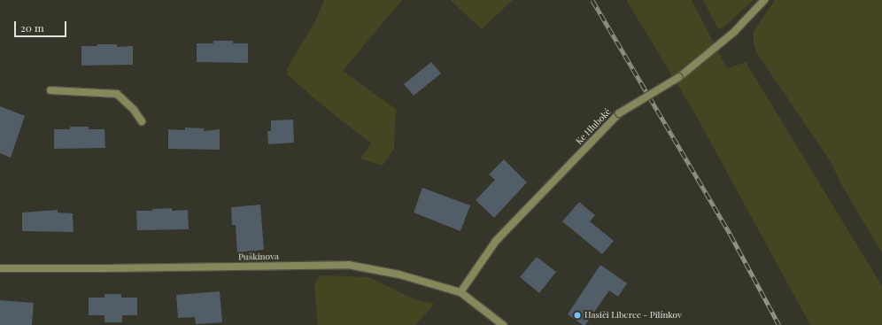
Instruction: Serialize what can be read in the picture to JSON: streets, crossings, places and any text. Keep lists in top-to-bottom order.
{
  "streets": {
    "street": ["Ke Hluboké", "Puškinova"]
  },
  "crossings": [
    ["Ke Hluboké", "Puškinova"]
  ],
  "places": ["Hasiči Liberec - Pilínkov"],
  "scale_bar": "20 m"
}
